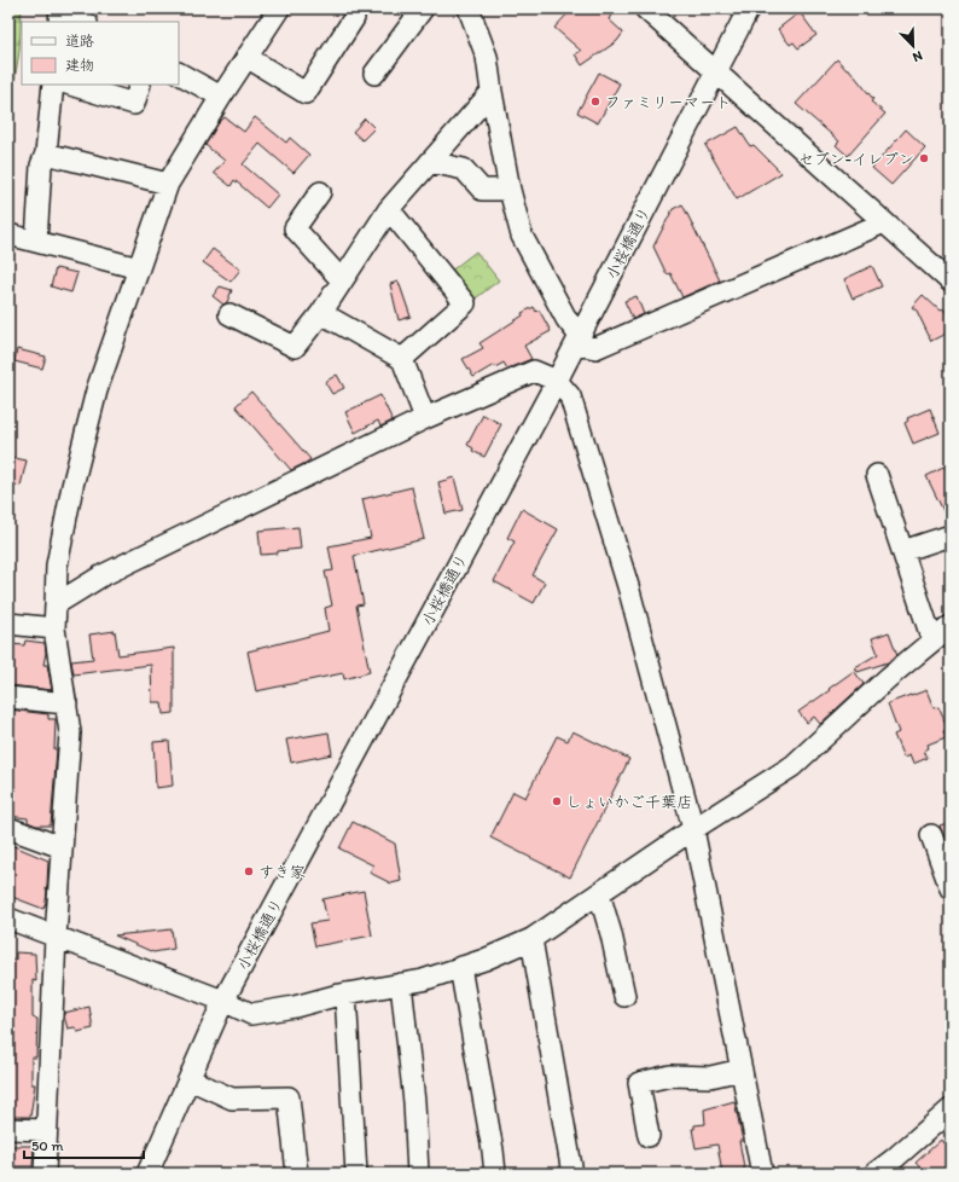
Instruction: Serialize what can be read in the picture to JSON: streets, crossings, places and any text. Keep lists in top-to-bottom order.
{
  "streets": {
    "street": ["小桜橋通り"]
  },
  "places": [
    "ファミリーマート",
    "セブン-イレブン",
    "しょいかご千葉店",
    "すき家"
  ],
  "legend": ["道路", "建物"],
  "scale_bar": "50 m",
  "north": "bottom right"
}
